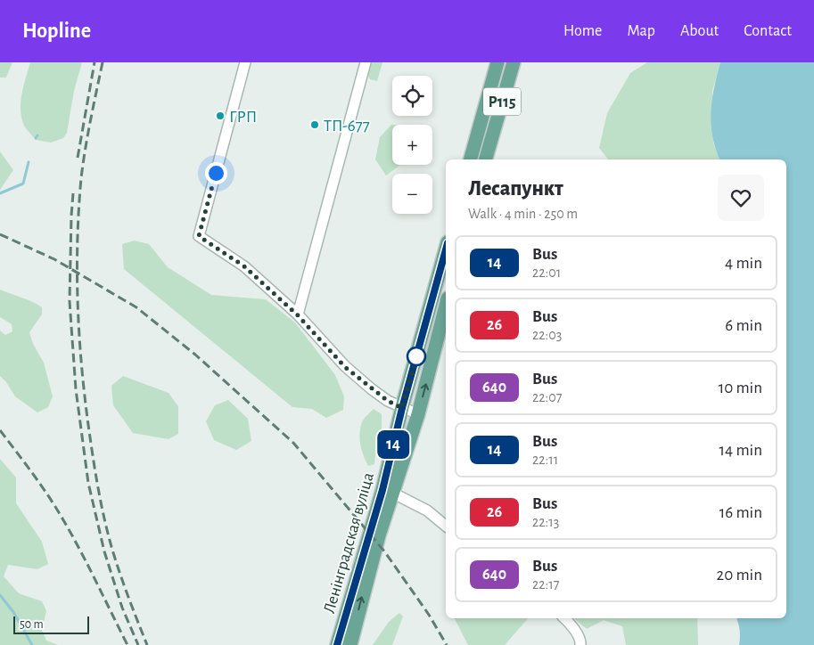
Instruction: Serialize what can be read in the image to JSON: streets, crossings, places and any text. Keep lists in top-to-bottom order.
{
  "streets": {
    "main road": ["Р115", "Ленінградская вуліца"]
  },
  "places": ["ГРП", "ТП-677"],
  "lines": ["bus line 14"],
  "scale_bar": "50 m",
  "page": {
    "header": "Hopline",
    "nav": [
      "Home",
      "Map",
      "About",
      "Contact"
    ],
    "on_map": "14",
    "map_buttons": ["+", "−"],
    "heading": ["Лесапункт", "Walk · 4 min · 250 m"],
    "list": [
      {
        "mark": "14",
        "name": "Bus",
        "note": "22:01",
        "value": "4 min"
      },
      {
        "mark": "26",
        "name": "Bus",
        "note": "22:03",
        "value": "6 min"
      },
      {
        "mark": "640",
        "name": "Bus",
        "note": "22:07",
        "value": "10 min"
      },
      {
        "mark": "14",
        "name": "Bus",
        "note": "22:11",
        "value": "14 min"
      },
      {
        "mark": "26",
        "name": "Bus",
        "note": "22:13",
        "value": "16 min"
      },
      {
        "mark": "640",
        "name": "Bus",
        "note": "22:17",
        "value": "20 min"
      }
    ],
    "scale": "50 m"
  }
}
